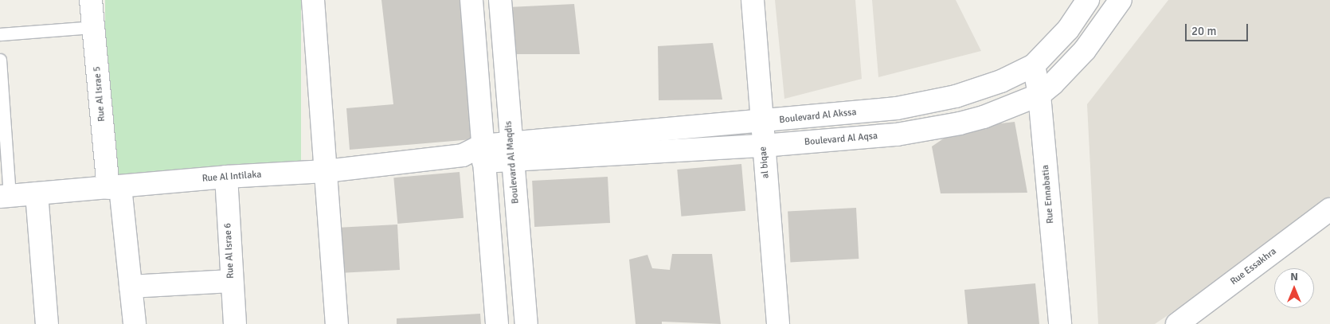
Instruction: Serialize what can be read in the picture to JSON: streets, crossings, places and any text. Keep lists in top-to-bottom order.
{
  "streets": {
    "street": [
      "Rue Al Israe 5",
      "Boulevard Al Akssa",
      "Boulevard Al Aqsa",
      "Boulevard Al Maqdis",
      "al biqae",
      "Rue Al Intilaka",
      "Rue Ennabatia",
      "Rue Al Israe 6",
      "Rue Essakhra"
    ]
  },
  "crossings": [
    ["Rue Al Israe 5", "Rue Al Intilaka"],
    ["Boulevard Al Akssa", "Boulevard Al Aqsa"],
    ["Boulevard Al Akssa", "Boulevard Al Maqdis"],
    ["Boulevard Al Akssa", "al biqae"],
    ["Boulevard Al Akssa", "Rue Al Intilaka"],
    ["Boulevard Al Akssa", "Rue Ennabatia"],
    ["Boulevard Al Aqsa", "Boulevard Al Maqdis"],
    ["Boulevard Al Aqsa", "al biqae"],
    ["Boulevard Al Aqsa", "Rue Al Intilaka"],
    ["Boulevard Al Aqsa", "Rue Ennabatia"],
    ["Boulevard Al Maqdis", "Rue Al Intilaka"],
    ["Rue Al Intilaka", "Rue Al Israe 6"]
  ],
  "scale_bar": "20 m",
  "north": "top"
}
